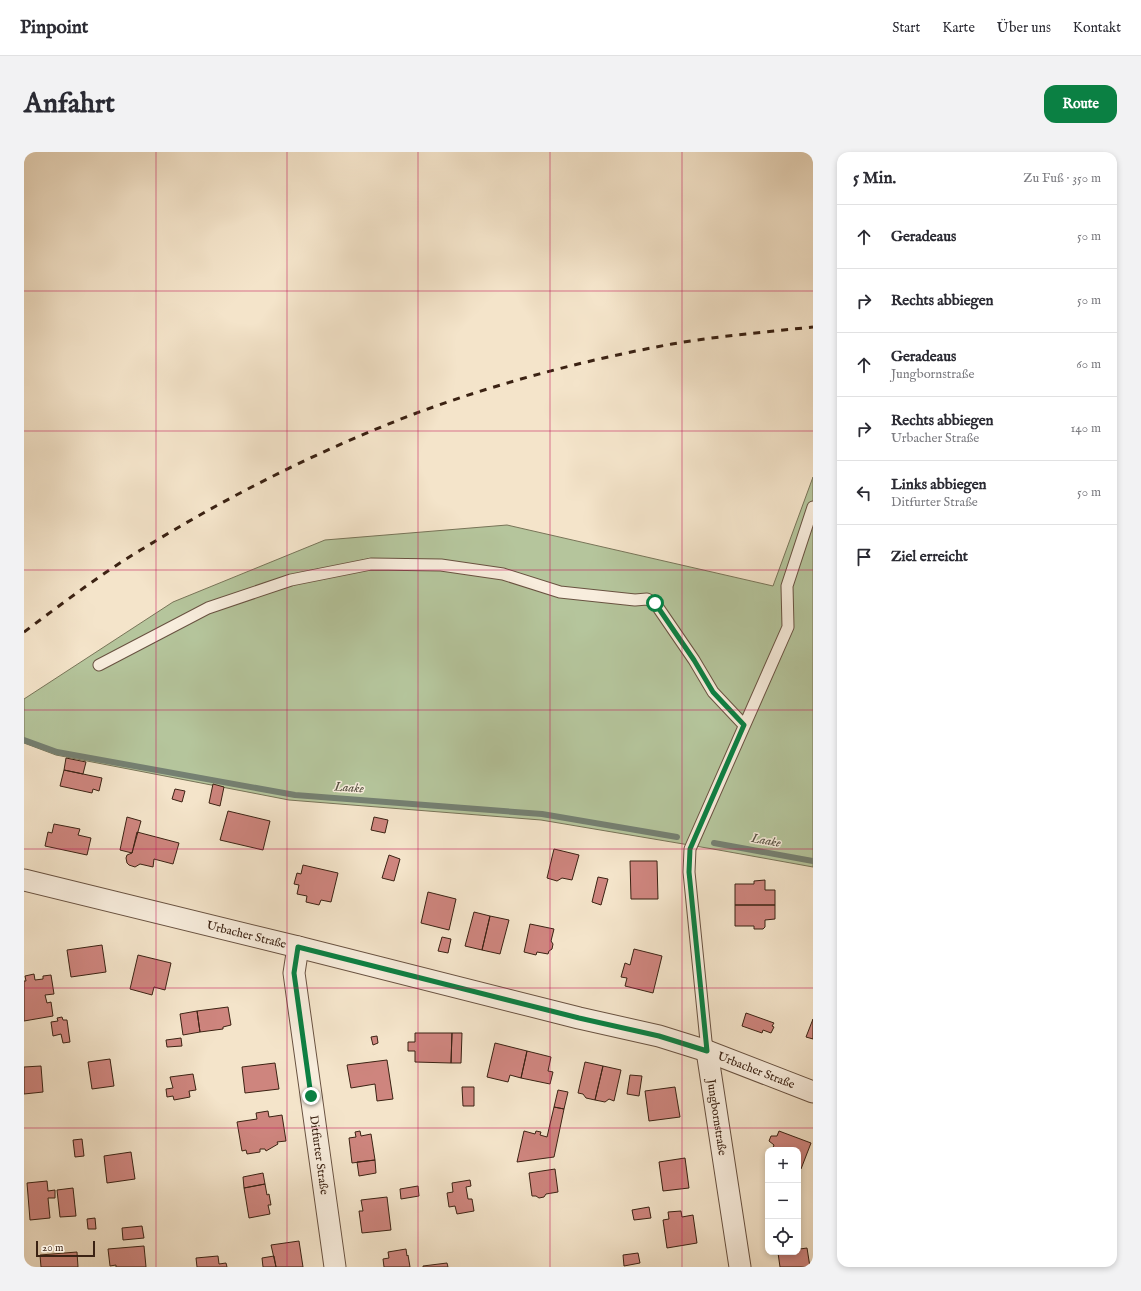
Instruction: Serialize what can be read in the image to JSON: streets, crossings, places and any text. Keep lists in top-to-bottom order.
{
  "streets": {
    "street": ["Urbacher Straße", "Jungbornstraße", "Ditfurter Straße"]
  },
  "crossings": [
    ["Urbacher Straße", "Jungbornstraße"],
    ["Urbacher Straße", "Ditfurter Straße"]
  ],
  "water": ["Laake"],
  "scale_bar": "20 m",
  "page": {
    "header": "Pinpoint",
    "nav": [
      "Start",
      "Karte",
      "Über uns",
      "Kontakt"
    ],
    "buttons": "Route",
    "title": "Anfahrt",
    "heading": ["5 Min.", "Zu Fuß · 350 m"],
    "list": [
      ["Geradeaus", "50 m"],
      ["Rechts abbiegen", "50 m"],
      ["Geradeaus", "Jungbornstraße", "60 m"],
      ["Rechts abbiegen", "Urbacher Straße", "140 m"],
      ["Links abbiegen", "Ditfurter Straße", "50 m"],
      "Ziel erreicht"
    ],
    "map_buttons": ["+", "−"],
    "scale": "20 m"
  }
}
